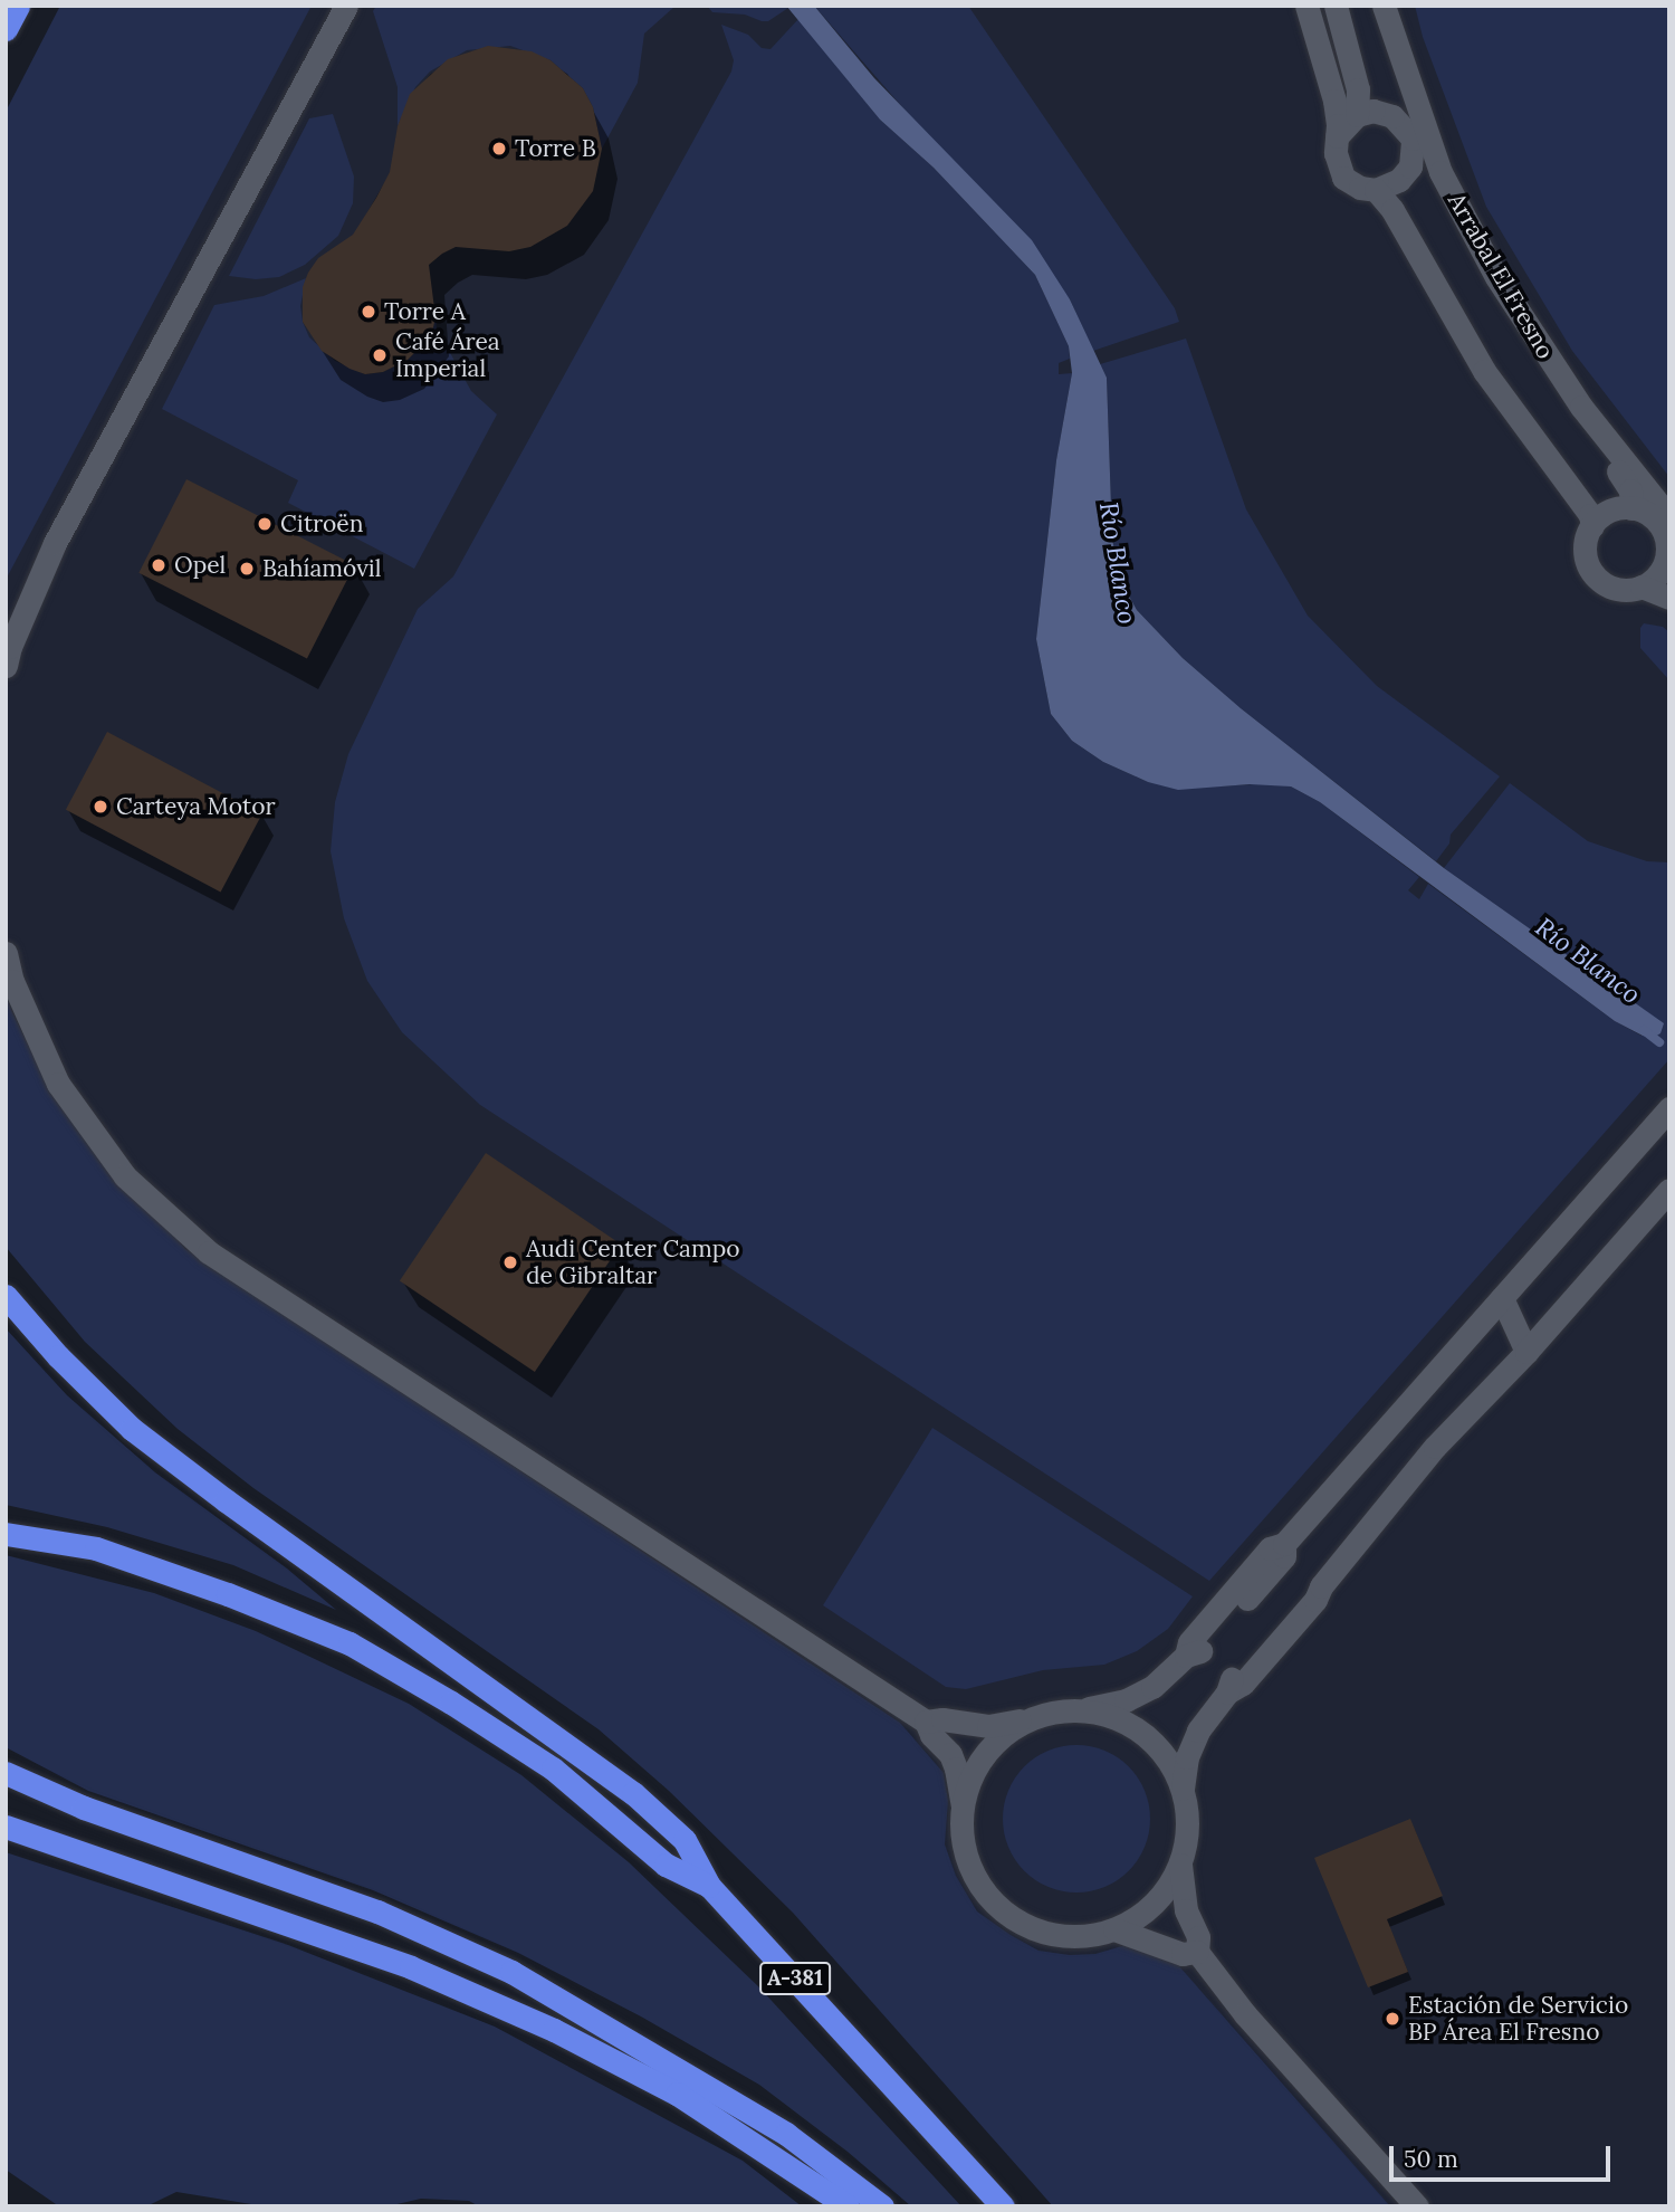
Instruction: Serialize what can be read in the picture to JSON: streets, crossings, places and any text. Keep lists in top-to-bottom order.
{
  "streets": {
    "highway": ["A-381"],
    "street": ["Arrabal El Fresno"]
  },
  "water": ["Río Blanco"],
  "places": [
    "Torre B",
    "Torre A",
    "Café Área Imperial",
    "Citroën",
    "Opel",
    "Bahíamóvil",
    "Carteya Motor",
    "Audi Center Campo de Gibraltar",
    "Estación de Servicio BP Área El Fresno"
  ],
  "scale_bar": "50 m"
}
